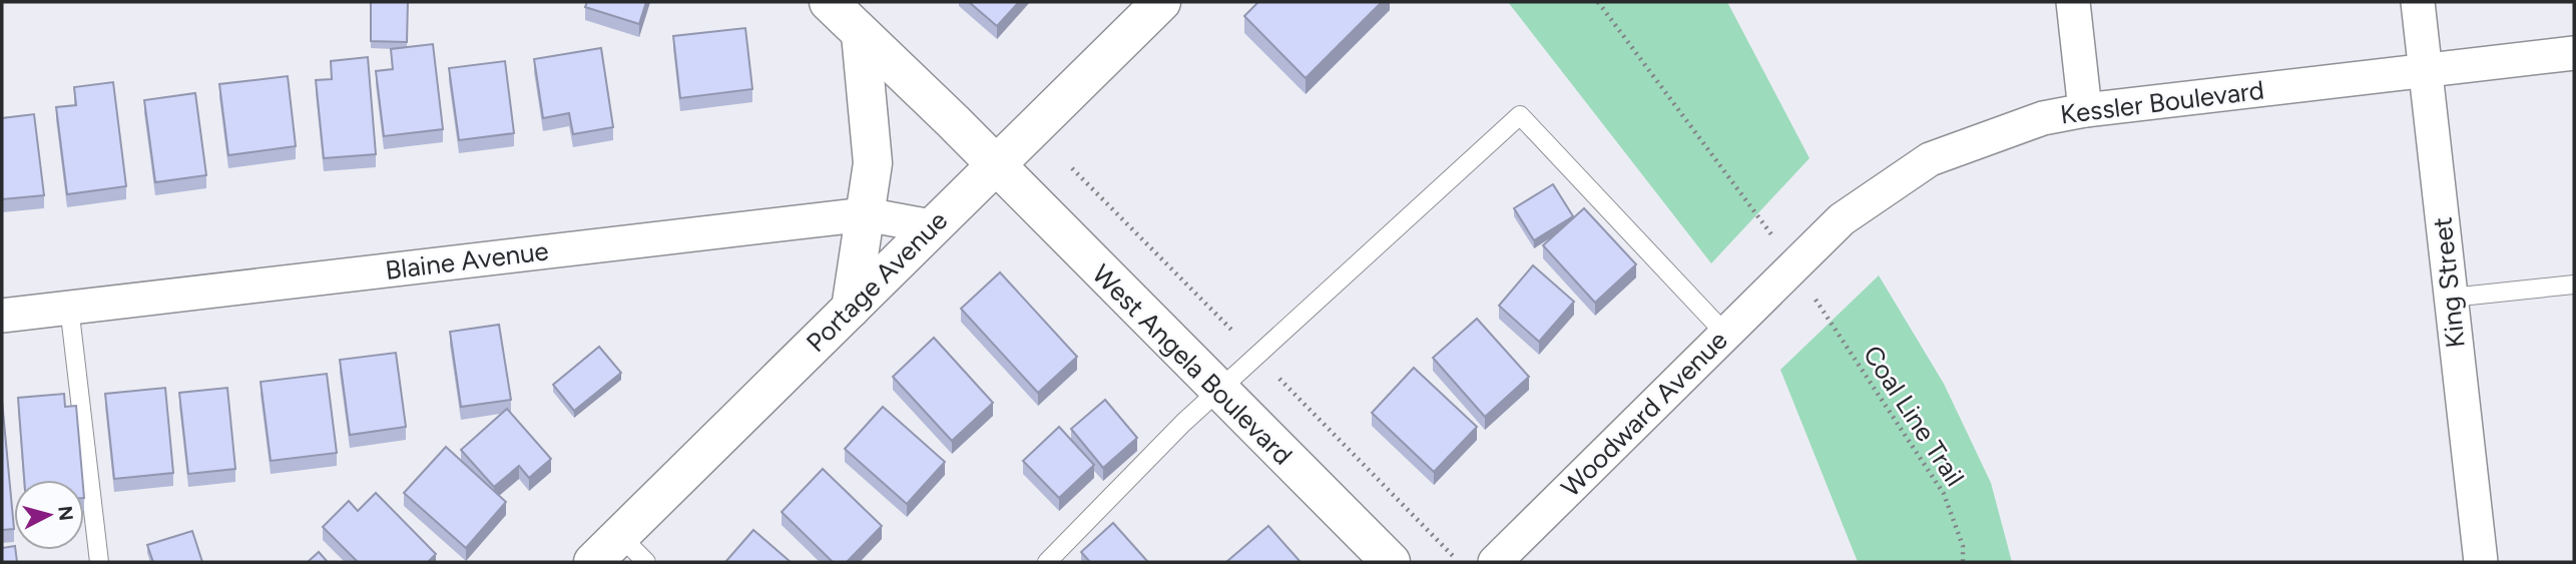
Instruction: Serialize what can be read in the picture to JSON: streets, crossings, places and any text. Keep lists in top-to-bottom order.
{
  "streets": {
    "main road": ["Portage Avenue", "West Angela Boulevard"],
    "street": [
      "Kessler Boulevard",
      "Blaine Avenue",
      "King Street",
      "Woodward Avenue"
    ],
    "path": ["Coal Line Trail"]
  },
  "crossings": [
    ["Kessler Boulevard", "King Street"],
    ["Kessler Boulevard", "Woodward Avenue"],
    ["Blaine Avenue", "Portage Avenue"],
    ["Portage Avenue", "West Angela Boulevard"]
  ],
  "north": "right"
}
